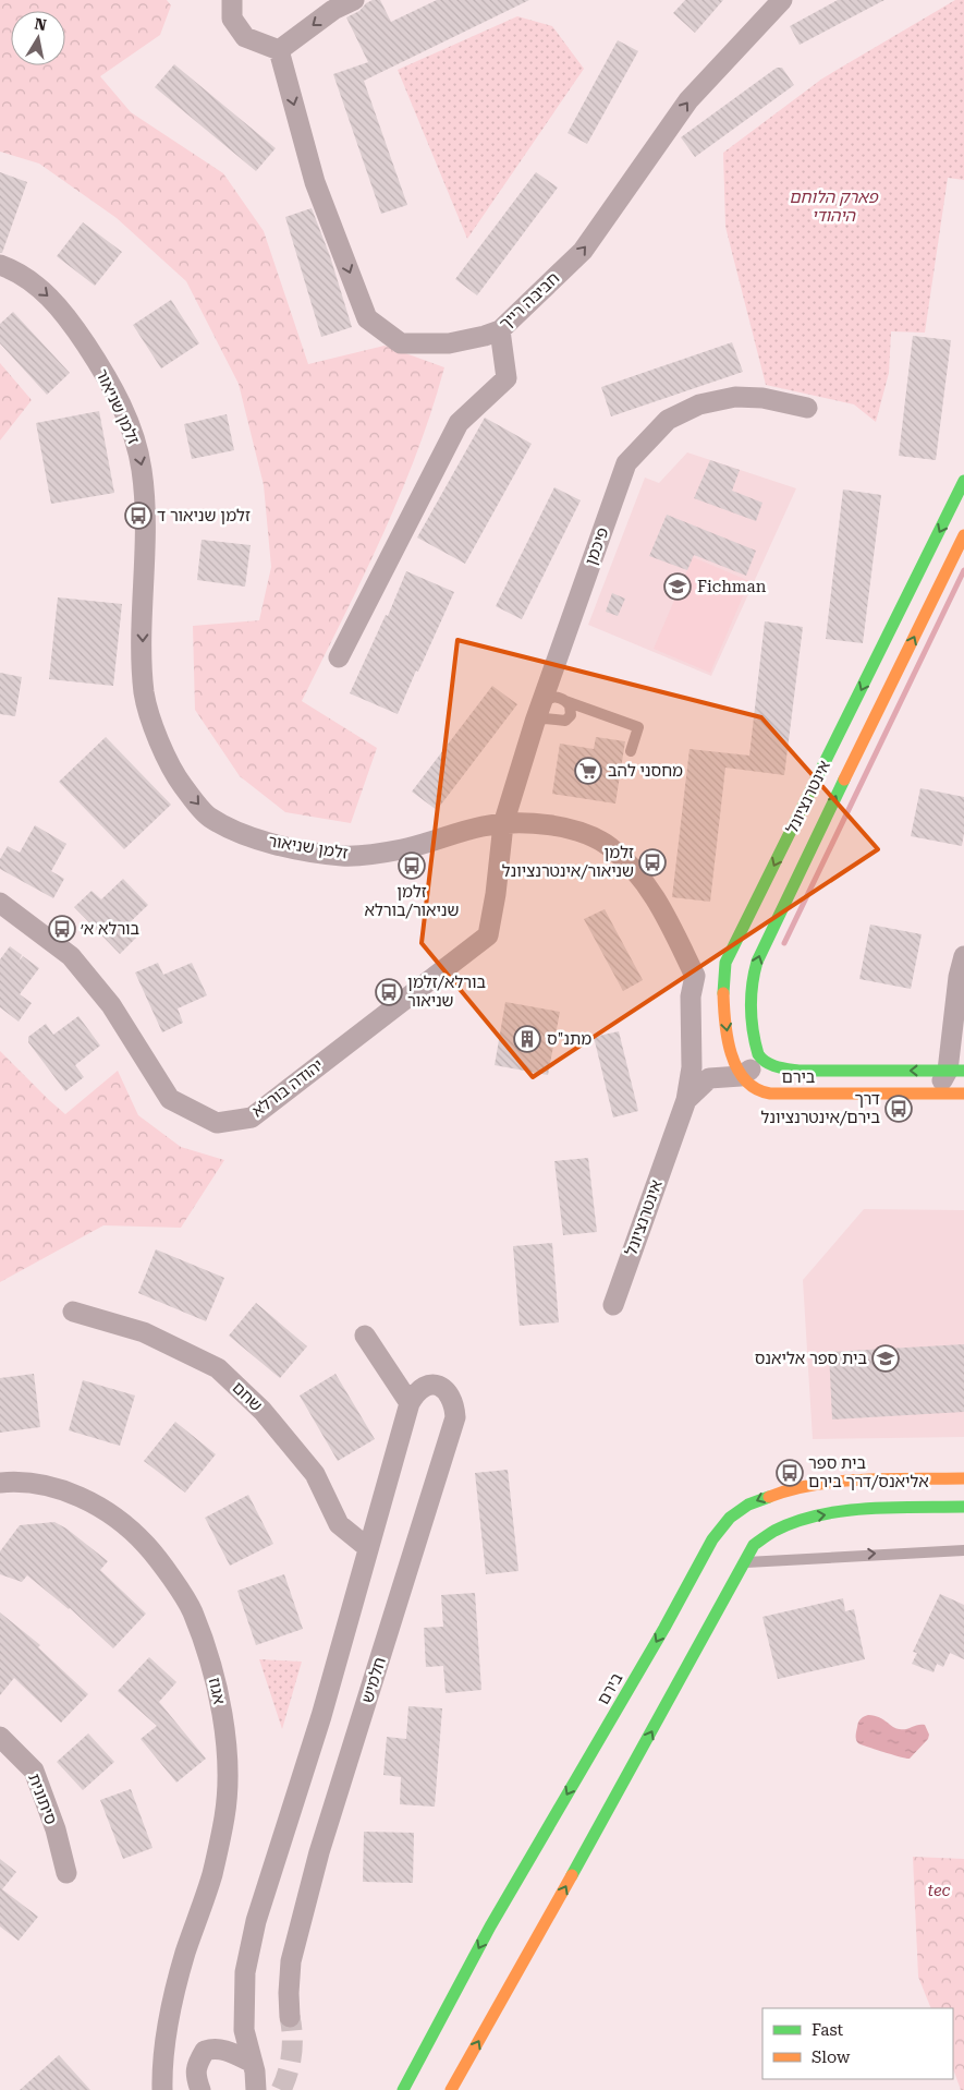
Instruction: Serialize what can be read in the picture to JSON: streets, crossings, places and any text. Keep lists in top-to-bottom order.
{
  "streets": {
    "street": [
      "חביבה רייך",
      "זלמן שניאור",
      "פיכמן",
      "אינטרנציונל",
      "בירם",
      "יהודה בורלא",
      "שחם",
      "חלמיש",
      "אגוז",
      "סיתונית"
    ]
  },
  "crossings": [
    ["זלמן שניאור", "פיכמן"],
    ["זלמן שניאור", "אינטרנציונל"],
    ["זלמן שניאור", "יהודה בורלא"],
    ["פיכמן", "יהודה בורלא"],
    ["אינטרנציונל", "בירם"]
  ],
  "one_way": ["זלמן שניאור"],
  "parks": ["פארק הלוחם היהודי", "tec"],
  "places": {
    "bus stop": [
      "זלמן שניאור ד",
      "זלמן שניאור/אינטרנציונל",
      "זלמן שניאור/בורלא",
      "בורלא א׳",
      "בורלא/זלמן שניאור",
      "דרך בירם/אינטרנציונל",
      "בית ספר אליאנס/דרך בירם"
    ],
    "school or university": ["Fichman", "בית ספר אליאנס"],
    "supermarket": ["מחסני להב"],
    "building": ["מתנ\"ס"]
  },
  "legend": ["Fast", "Slow"],
  "north": "top"
}
